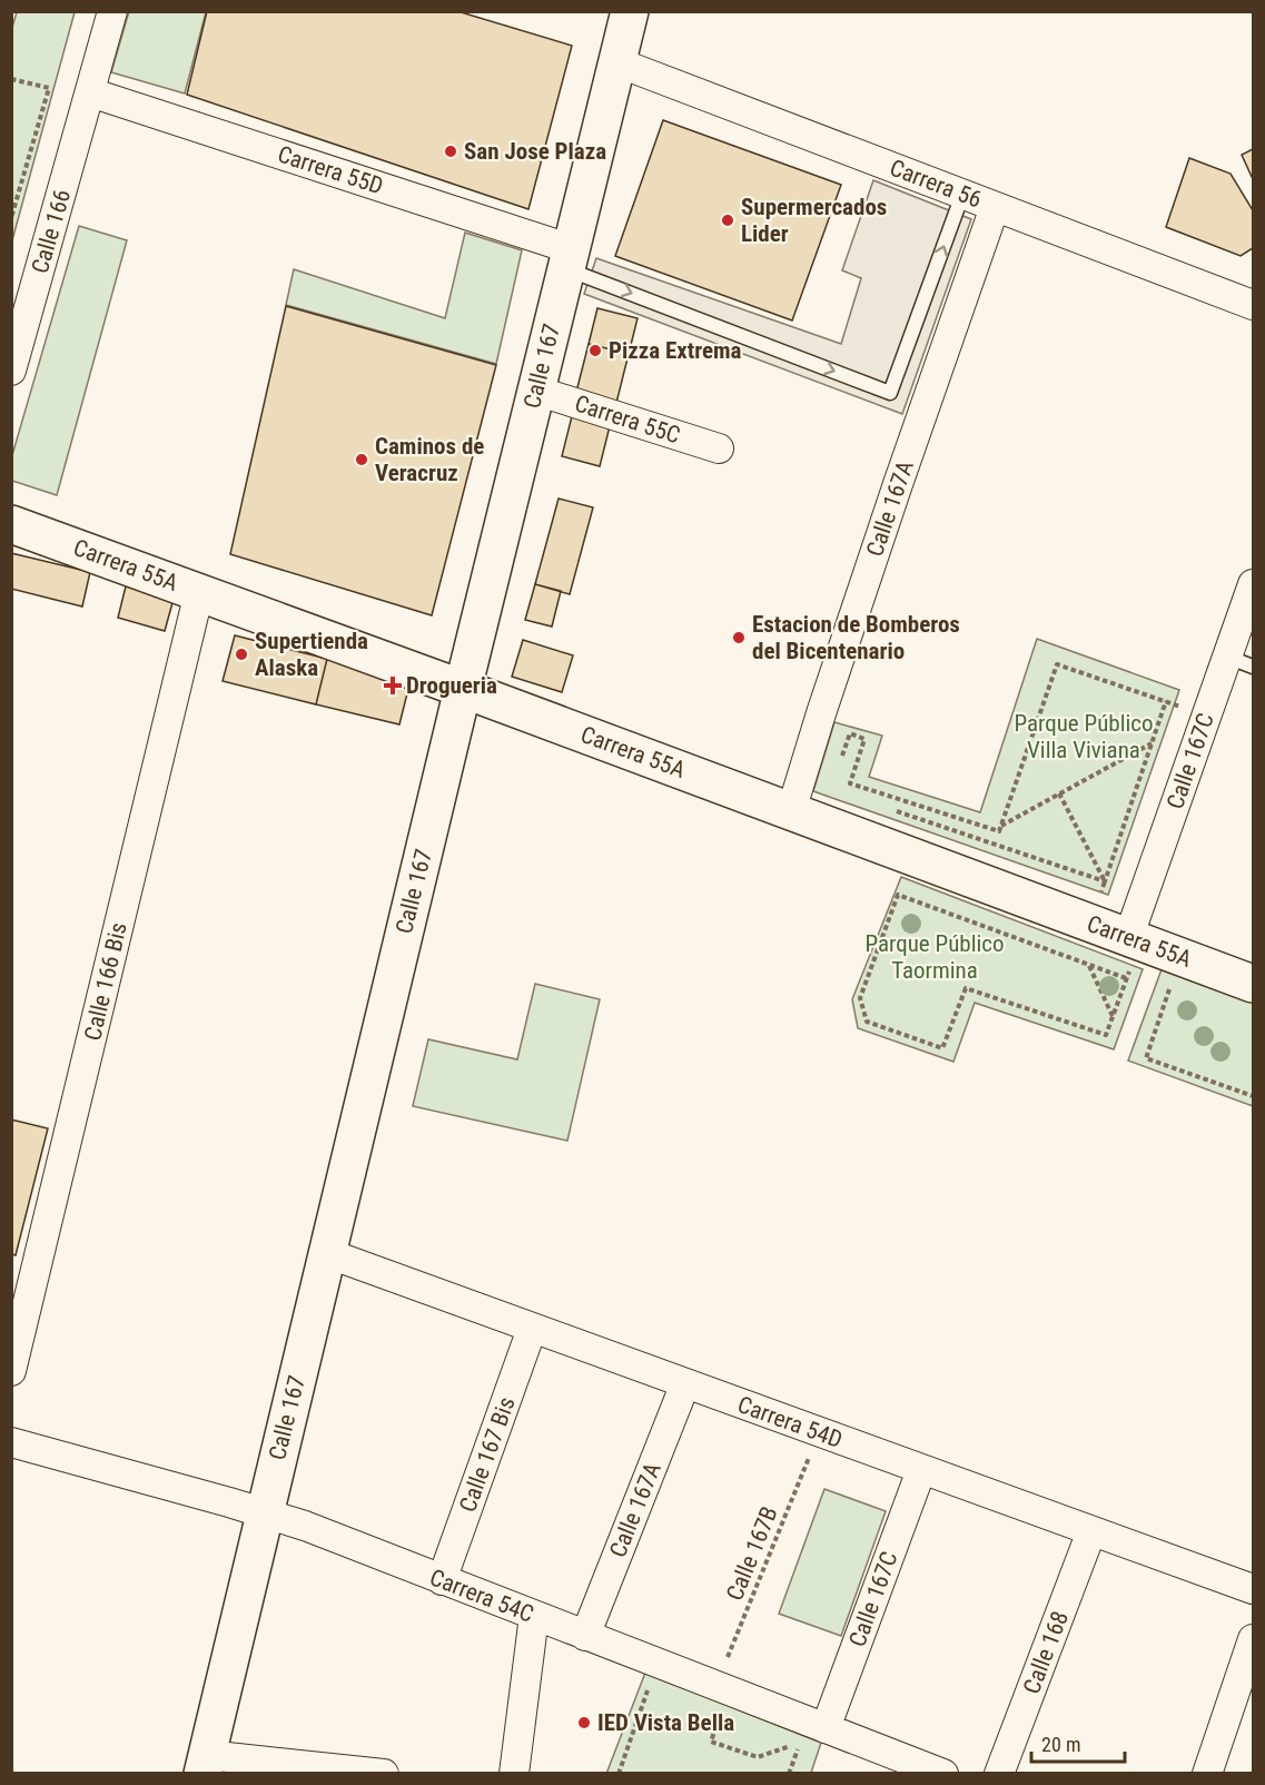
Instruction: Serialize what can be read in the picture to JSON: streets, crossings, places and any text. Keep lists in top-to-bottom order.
{
  "streets": {
    "street": [
      "Carrera 55D",
      "Carrera 56",
      "Calle 166",
      "Calle 167",
      "Carrera 55C",
      "Calle 167A",
      "Carrera 55A",
      "Calle 167C",
      "Calle 166 Bis",
      "Carrera 54D",
      "Calle 167 Bis",
      "Carrera 54C",
      "Calle 168"
    ],
    "path": ["Calle 167B"]
  },
  "crossings": [
    ["Carrera 55D", "Calle 166"],
    ["Carrera 55D", "Calle 167"],
    ["Carrera 56", "Calle 167"],
    ["Carrera 56", "Calle 167A"],
    ["Calle 167", "Carrera 55C"],
    ["Calle 167", "Carrera 55A"],
    ["Calle 167", "Carrera 54D"],
    ["Calle 167", "Carrera 54C"],
    ["Calle 167A", "Carrera 55A"],
    ["Calle 167A", "Carrera 54D"],
    ["Calle 167A", "Carrera 54C"],
    ["Carrera 55A", "Calle 167C"],
    ["Carrera 55A", "Calle 166 Bis"],
    ["Calle 167C", "Carrera 54D"],
    ["Calle 167C", "Carrera 54C"],
    ["Carrera 54D", "Calle 167 Bis"],
    ["Carrera 54D", "Calle 167B"],
    ["Carrera 54D", "Calle 168"],
    ["Calle 167 Bis", "Carrera 54C"],
    ["Calle 167B", "Carrera 54C"]
  ],
  "parks": ["Parque Público Villa Viviana", "Parque Público Taormina"],
  "places": {
    "other": [
      "San Jose Plaza",
      "Supermercados Lider",
      "Pizza Extrema",
      "Caminos de Veracruz",
      "Estacion de Bomberos del Bicentenario",
      "Supertienda Alaska",
      "IED Vista Bella"
    ],
    "health": ["Drogueria"]
  },
  "scale_bar": "20 m"
}
